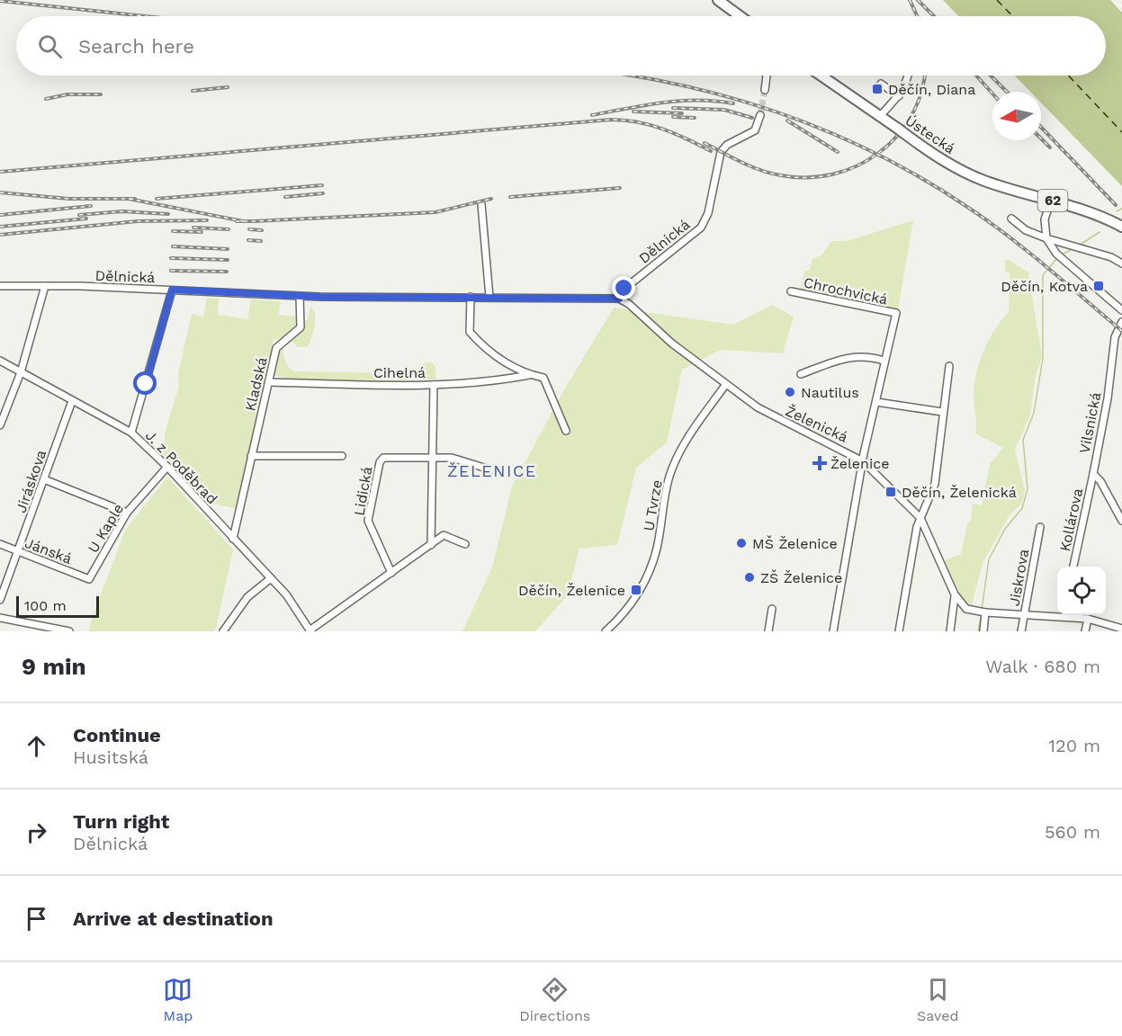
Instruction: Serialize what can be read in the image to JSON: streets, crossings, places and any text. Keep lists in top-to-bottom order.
{
  "streets": {
    "main road": ["Ústecká", "62"],
    "street": [
      "Dělnická",
      "Chrochvická",
      "Cihelná",
      "Kladská",
      "Vilsnická",
      "Želenická",
      "J. z Poděbrad",
      "Jiráskova",
      "Lidická",
      "U Tvrze",
      "Kollárova",
      "U Kaple",
      "Jánská",
      "Jiskrova"
    ]
  },
  "crossings": [
    ["Dělnická", "Kladská"],
    ["Dělnická", "Želenická"],
    ["Cihelná", "Kladská"],
    ["Kladská", "J. z Poděbrad"],
    ["Vilsnická", "Kollárova"],
    ["Želenická", "U Tvrze"],
    ["J. z Poděbrad", "Jiráskova"],
    ["J. z Poděbrad", "U Kaple"],
    ["Jiráskova", "Jánská"],
    ["U Kaple", "Jánská"]
  ],
  "districts": ["ŽELENICE"],
  "places": {
    "transit": [
      "Děčín, Diana",
      "Děčín, Kotva",
      "Děčín, Želenická",
      "Děčín, Želenice"
    ],
    "other": ["Nautilus", "MŠ Želenice", "ZŠ Želenice"],
    "health": ["Želenice"]
  },
  "scale_bar": "100 m",
  "north": "left",
  "page": {
    "search": "Search here",
    "scale": "100 m",
    "heading": ["9 min", "Walk · 680 m"],
    "list": [
      ["Continue", "Husitská", "120 m"],
      ["Turn right", "Dělnická", "560 m"],
      "Arrive at destination"
    ],
    "nav": ["Map", "Directions", "Saved"]
  }
}
